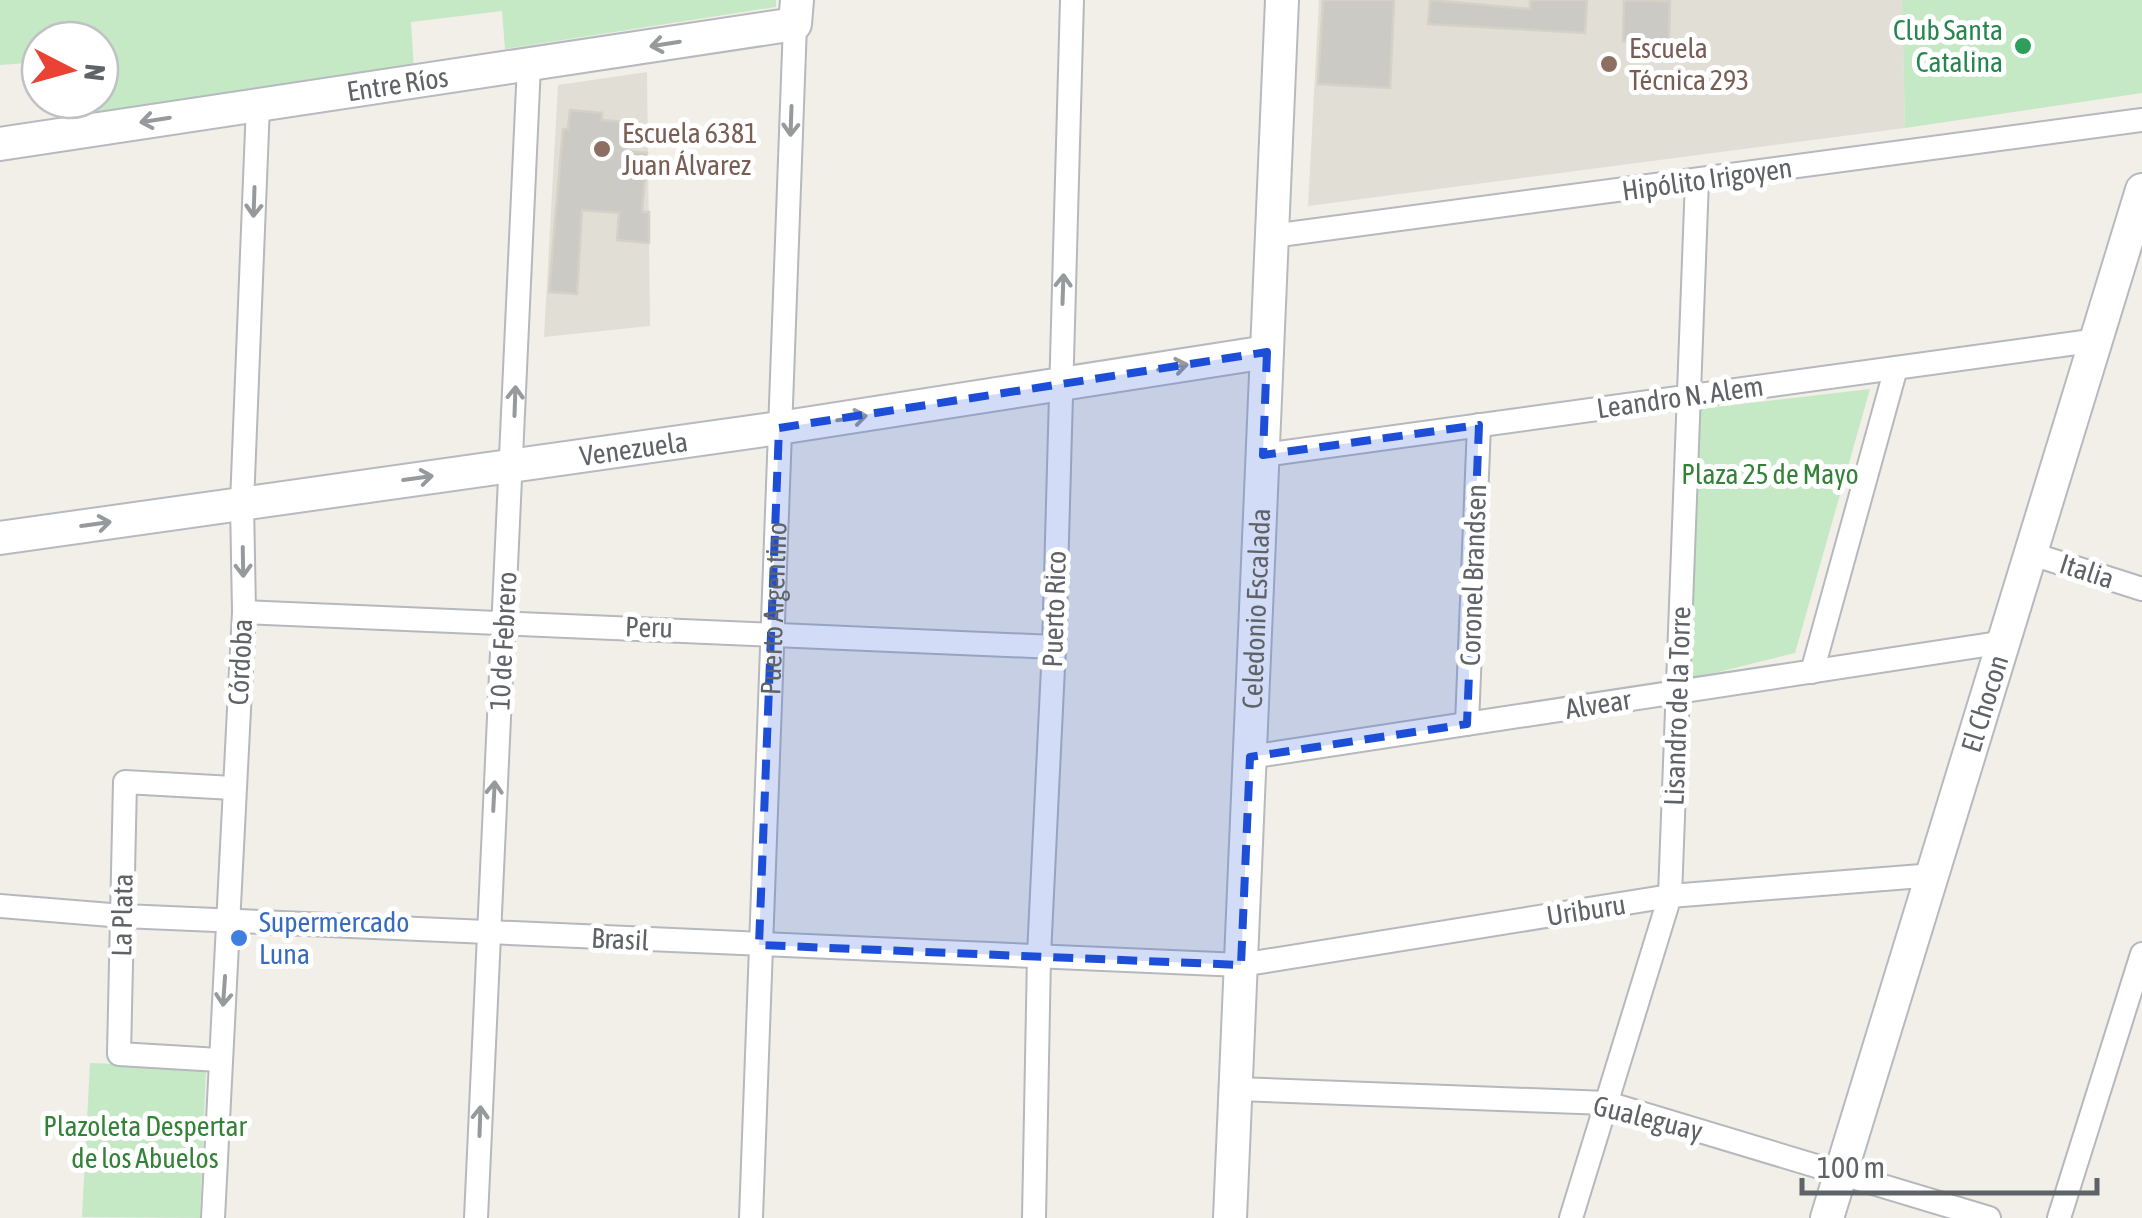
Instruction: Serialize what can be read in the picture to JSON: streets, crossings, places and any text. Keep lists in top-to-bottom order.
{
  "streets": {
    "street": [
      "Entre Ríos",
      "Hipólito Irigoyen",
      "Leandro N. Alem",
      "Venezuela",
      "Italia",
      "Coronel Brandsen",
      "Puerto Argentino",
      "Puerto Rico",
      "Celedonio Escalada",
      "Peru",
      "10 de Febrero",
      "Córdoba",
      "Alvear",
      "El Chocon",
      "Lisandro de la Torre",
      "Uriburu",
      "La Plata",
      "Brasil",
      "Gualeguay"
    ]
  },
  "crossings": [
    ["Entre Ríos", "Puerto Argentino"],
    ["Entre Ríos", "10 de Febrero"],
    ["Entre Ríos", "Córdoba"],
    ["Hipólito Irigoyen", "Celedonio Escalada"],
    ["Hipólito Irigoyen", "Lisandro de la Torre"],
    ["Leandro N. Alem", "Coronel Brandsen"],
    ["Leandro N. Alem", "Celedonio Escalada"],
    ["Leandro N. Alem", "El Chocon"],
    ["Leandro N. Alem", "Lisandro de la Torre"],
    ["Venezuela", "Puerto Argentino"],
    ["Venezuela", "Puerto Rico"],
    ["Venezuela", "Celedonio Escalada"],
    ["Venezuela", "10 de Febrero"],
    ["Venezuela", "Córdoba"],
    ["Italia", "El Chocon"],
    ["Coronel Brandsen", "Alvear"],
    ["Puerto Argentino", "Peru"],
    ["Puerto Argentino", "Brasil"],
    ["Puerto Rico", "Peru"],
    ["Puerto Rico", "Brasil"],
    ["Celedonio Escalada", "Alvear"],
    ["Celedonio Escalada", "Uriburu"],
    ["Celedonio Escalada", "Brasil"],
    ["Celedonio Escalada", "Gualeguay"],
    ["Peru", "10 de Febrero"],
    ["Peru", "Córdoba"],
    ["10 de Febrero", "Brasil"],
    ["Córdoba", "La Plata"],
    ["Córdoba", "Brasil"],
    ["Alvear", "El Chocon"],
    ["Alvear", "Lisandro de la Torre"],
    ["El Chocon", "Uriburu"],
    ["El Chocon", "Gualeguay"],
    ["Lisandro de la Torre", "Uriburu"],
    ["Lisandro de la Torre", "Gualeguay"],
    ["Uriburu", "Brasil"],
    ["La Plata", "Brasil"]
  ],
  "one_way": [
    "Entre Ríos",
    "Venezuela",
    "10 de Febrero",
    "Córdoba"
  ],
  "parks": ["Plaza 25 de Mayo", "Plazoleta Despertar de los Abuelos"],
  "places": [
    "Club Santa Catalina",
    "Escuela Técnica 293",
    "Escuela 6381 Juan Álvarez",
    "Supermercado Luna"
  ],
  "scale_bar": "100 m",
  "north": "right"
}
